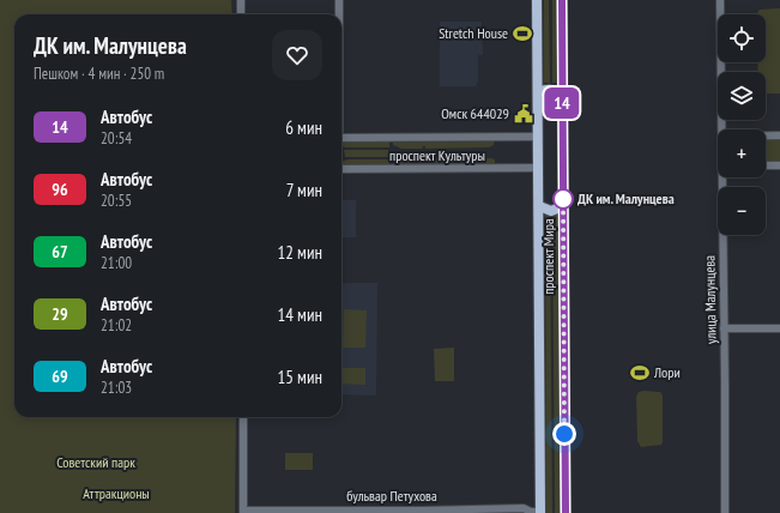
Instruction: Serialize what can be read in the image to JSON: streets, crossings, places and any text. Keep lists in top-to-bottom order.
{
  "streets": {
    "main road": ["проспект Мира"],
    "street": ["проспект Культуры", "улица Малунцева", "бульвар Петухова"]
  },
  "crossings": [
    ["проспект Культуры", "проспект Мира"],
    ["проспект Мира", "бульвар Петухова"]
  ],
  "parks": ["Советский парк", "Аттракционы"],
  "places": {
    "sports": ["Stretch House", "Лори"],
    "public building": ["Омск 644029"],
    "other": ["ДК им. Малунцева"]
  },
  "lines": ["bus line 14"],
  "page": {
    "on_map": "14",
    "map_buttons": ["+", "−"],
    "heading": ["ДК им. Малунцева", "Пешком · 4 мин · 250 m"],
    "list": [
      {
        "mark": "14",
        "name": "Автобус",
        "note": "20:54",
        "value": "6 мин"
      },
      {
        "mark": "96",
        "name": "Автобус",
        "note": "20:55",
        "value": "7 мин"
      },
      {
        "mark": "67",
        "name": "Автобус",
        "note": "21:00",
        "value": "12 мин"
      },
      {
        "mark": "29",
        "name": "Автобус",
        "note": "21:02",
        "value": "14 мин"
      },
      {
        "mark": "69",
        "name": "Автобус",
        "note": "21:03",
        "value": "15 мин"
      }
    ]
  }
}
